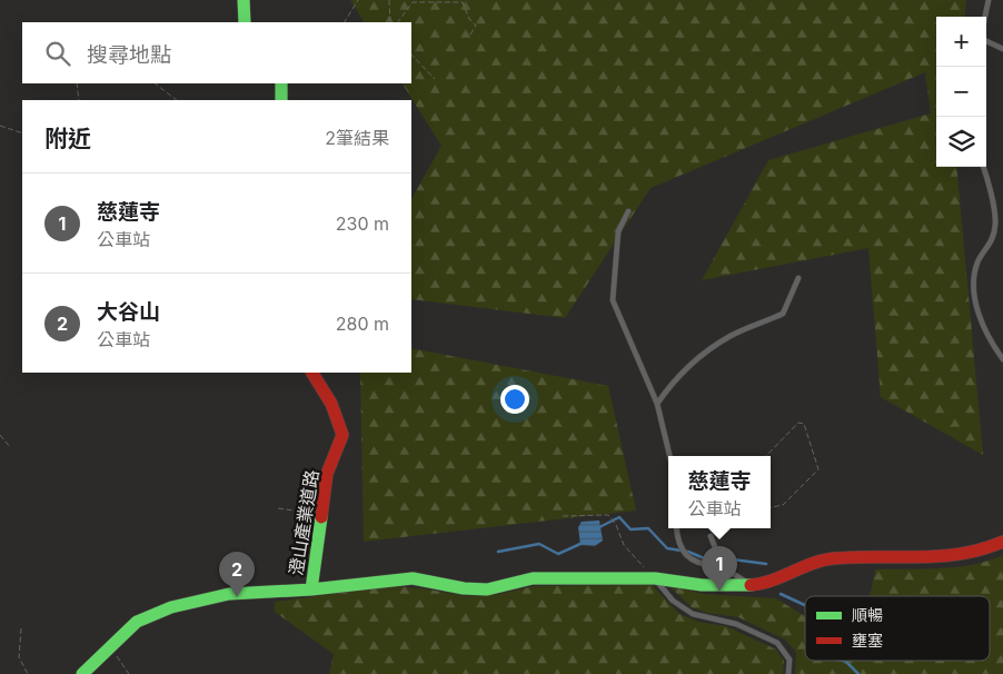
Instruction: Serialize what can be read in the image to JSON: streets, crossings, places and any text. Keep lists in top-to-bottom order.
{
  "streets": {
    "street": ["澄山產業道路"]
  },
  "legend": ["順暢", "壅塞"],
  "page": {
    "map_buttons": ["+", "−"],
    "search": "搜尋地點",
    "heading": ["附近", "2筆結果"],
    "list": [
      {
        "mark": "1",
        "name": "慈蓮寺",
        "note": "公車站",
        "value": "230 m"
      },
      {
        "mark": "2",
        "name": "大谷山",
        "note": "公車站",
        "value": "280 m"
      }
    ],
    "popup": ["慈蓮寺", "公車站"],
    "pins": ["1", "2"]
  }
}
